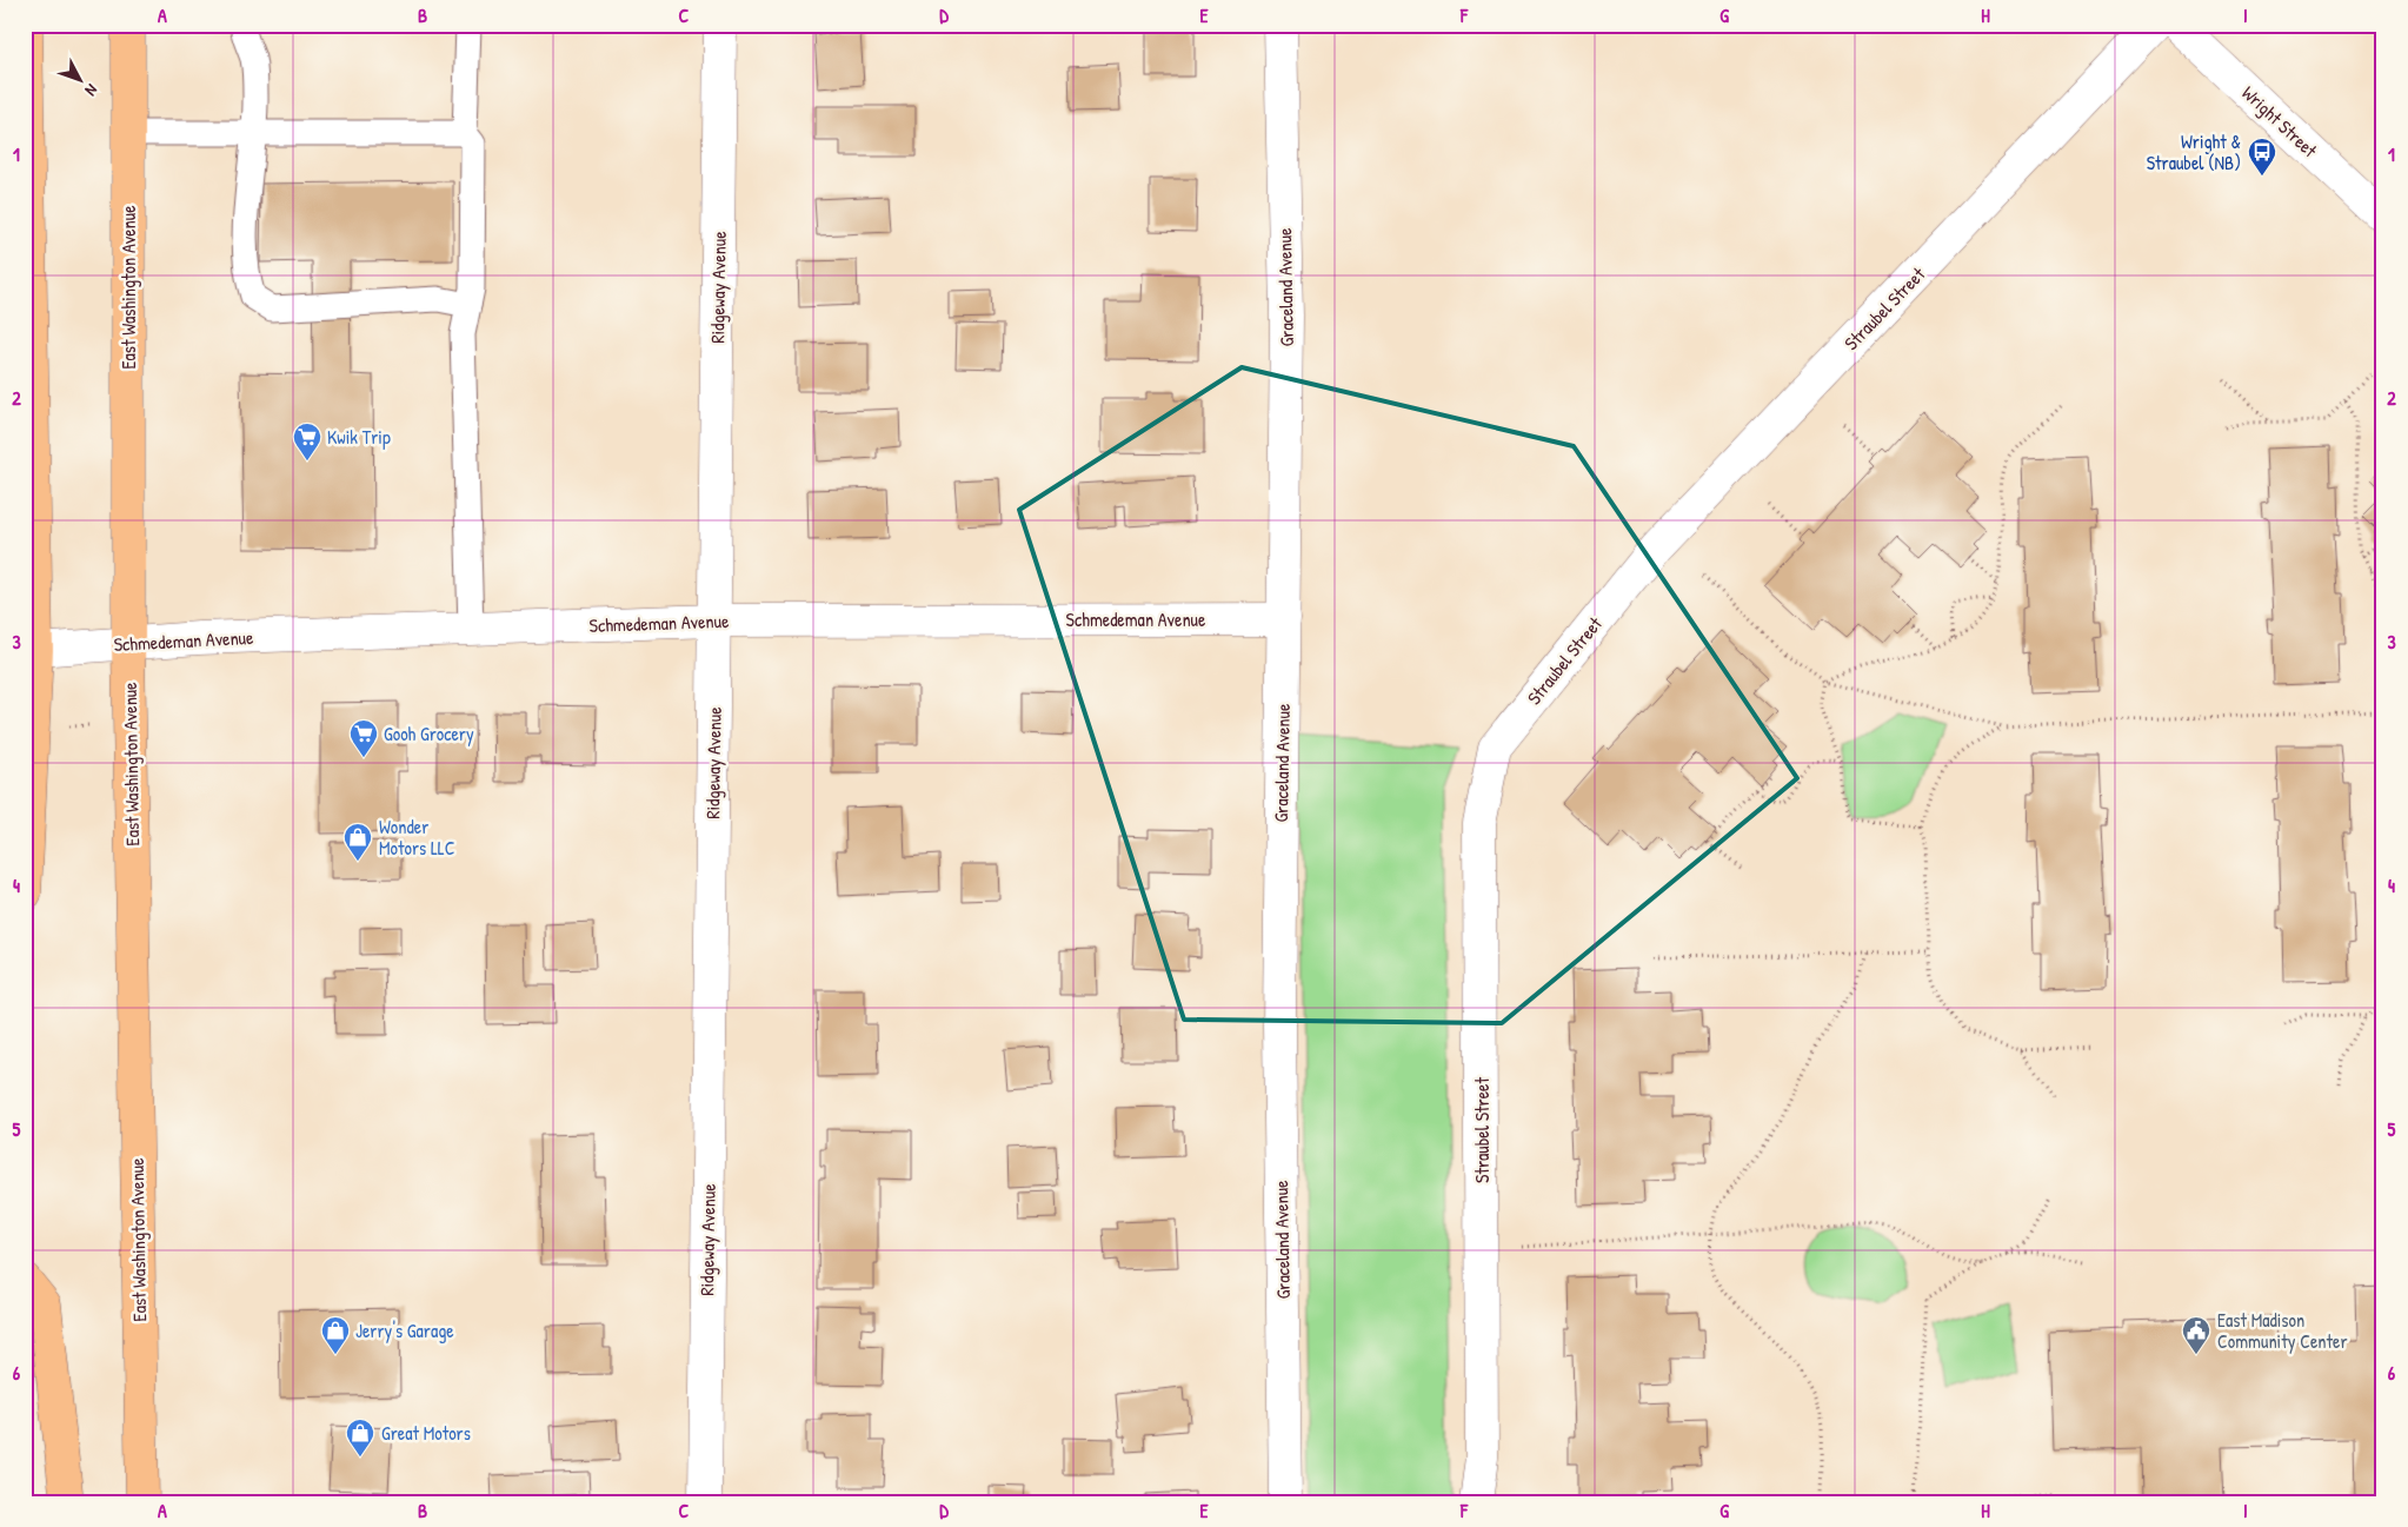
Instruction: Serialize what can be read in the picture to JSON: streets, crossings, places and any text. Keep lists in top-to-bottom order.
{
  "streets": {
    "main road": ["East Washington Avenue"],
    "street": [
      "Wright Street",
      "Ridgeway Avenue",
      "Graceland Avenue",
      "Straubel Street",
      "Schmedeman Avenue"
    ]
  },
  "crossings": [
    ["East Washington Avenue", "Schmedeman Avenue"],
    ["Ridgeway Avenue", "Schmedeman Avenue"],
    ["Graceland Avenue", "Schmedeman Avenue"]
  ],
  "places": {
    "bus stop": ["Wright & Straubel (NB)"],
    "supermarket": ["Kwik Trip", "Gooh Grocery"],
    "shop": ["Wonder Motors LLC", "Jerry's Garage", "Great Motors"],
    "public building": ["East Madison Community Center"]
  },
  "north": "bottom right",
  "grid": {
    "columns": [
      "A",
      "B",
      "C",
      "D",
      "E",
      "F",
      "G",
      "H",
      "I"
    ],
    "rows": [
      "1",
      "2",
      "3",
      "4",
      "5",
      "6"
    ]
  }
}
